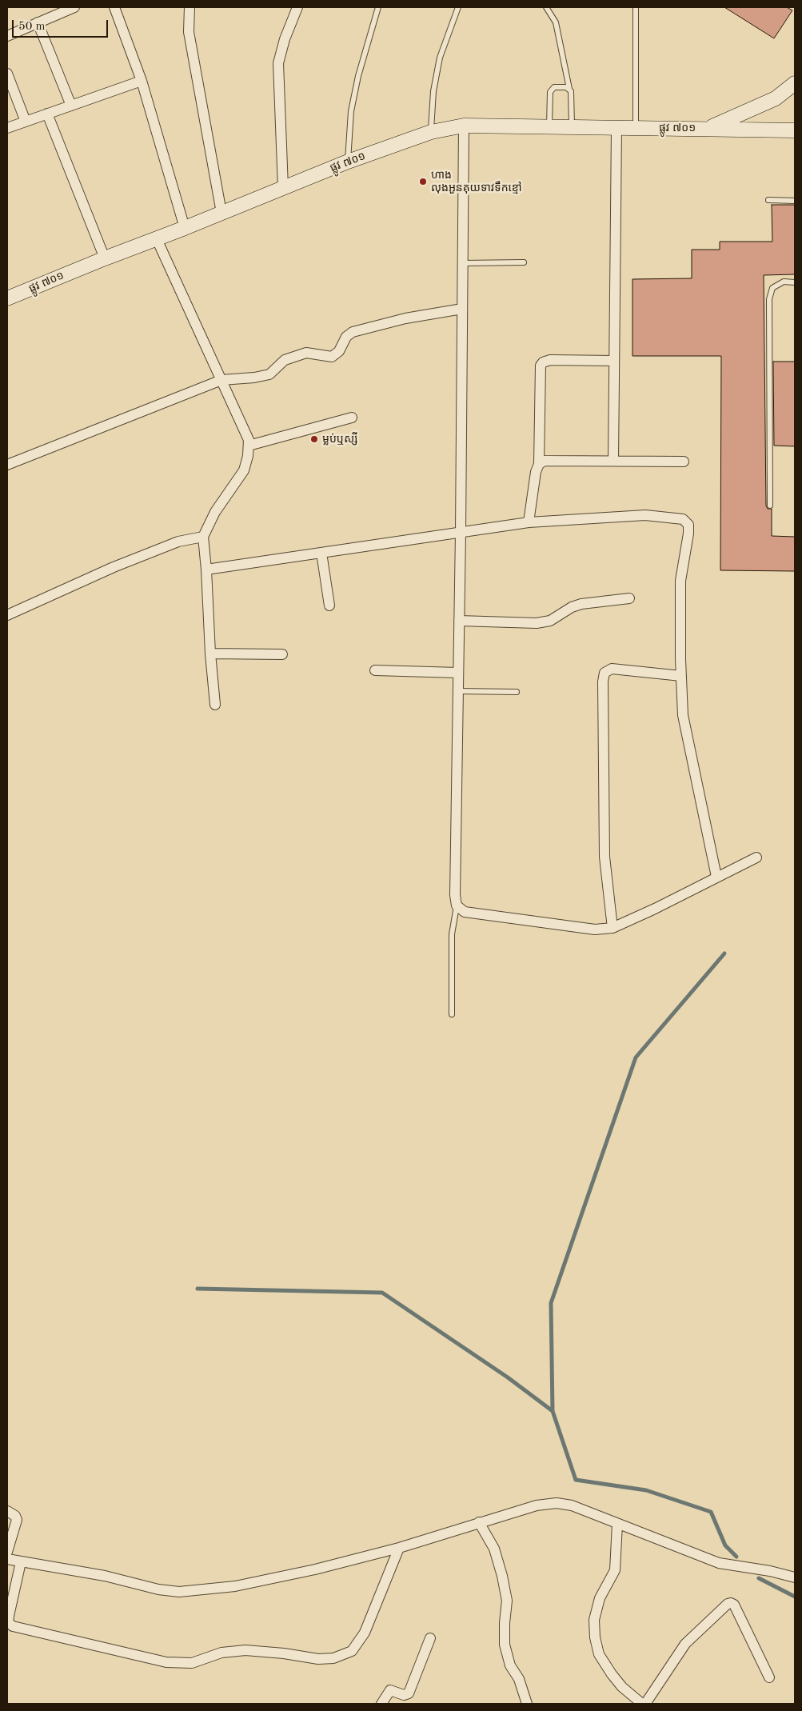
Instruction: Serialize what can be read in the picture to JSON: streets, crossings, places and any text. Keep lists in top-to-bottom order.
{
  "streets": {
    "main road": ["ផ្លូវ ៧០១"]
  },
  "places": ["ហាង លុងអួនគុយទាវទឹកខ្មៅ", "ម្លប់ឬស្សី"],
  "scale_bar": "50 m"
}
